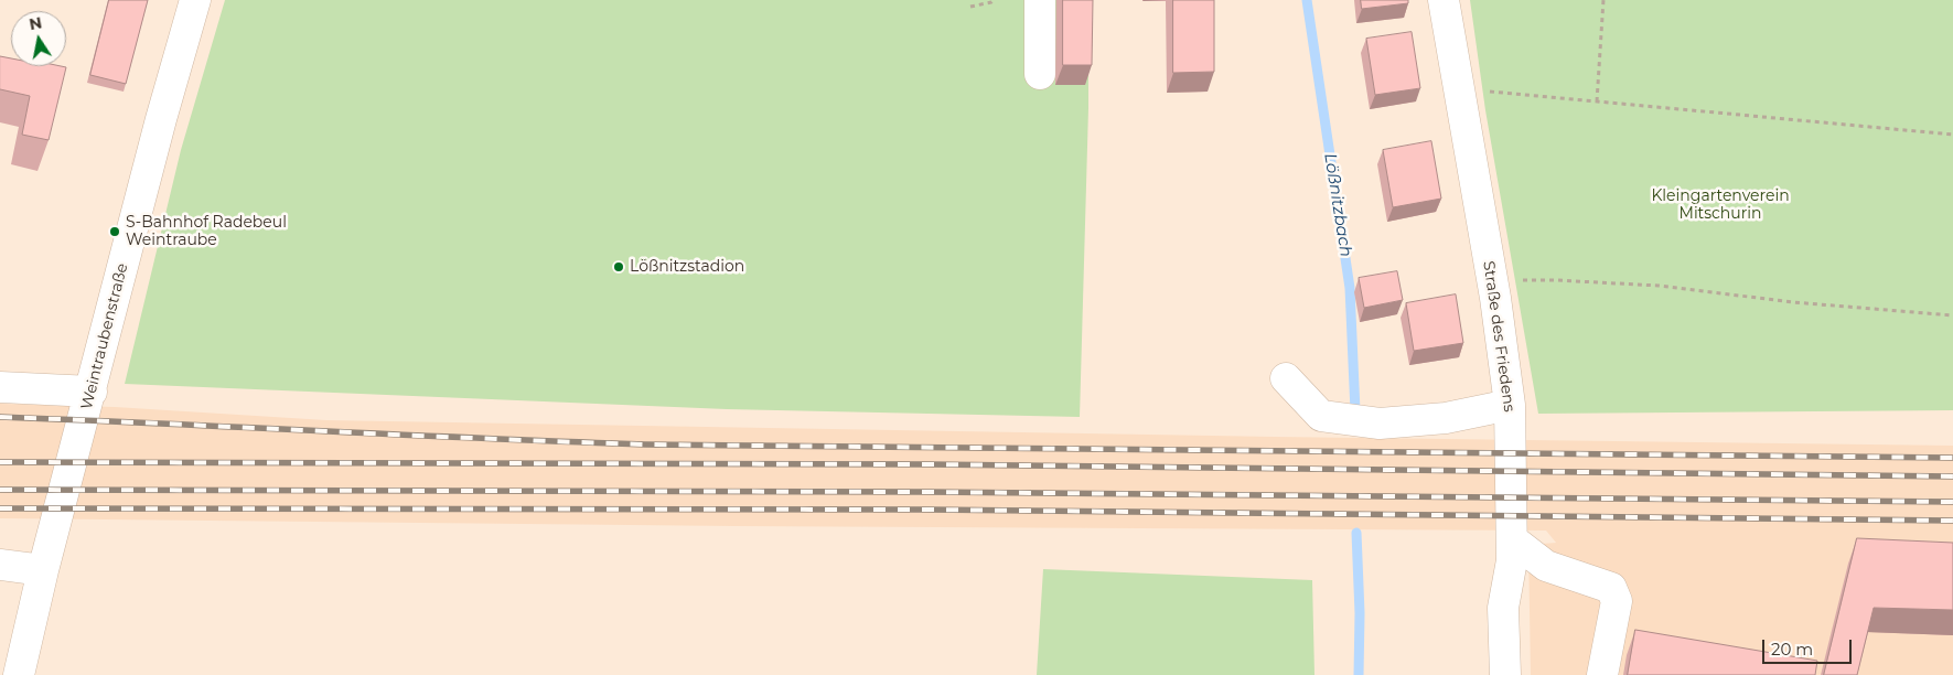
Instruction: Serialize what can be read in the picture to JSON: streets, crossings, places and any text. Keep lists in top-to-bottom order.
{
  "streets": {
    "street": ["Weintraubenstraße", "Straße des Friedens"]
  },
  "water": ["Lößnitzbach"],
  "parks": ["Kleingartenverein Mitschurin"],
  "places": ["S-Bahnhof Radebeul Weintraube", "Lößnitzstadion"],
  "scale_bar": "20 m",
  "north": "top"
}
